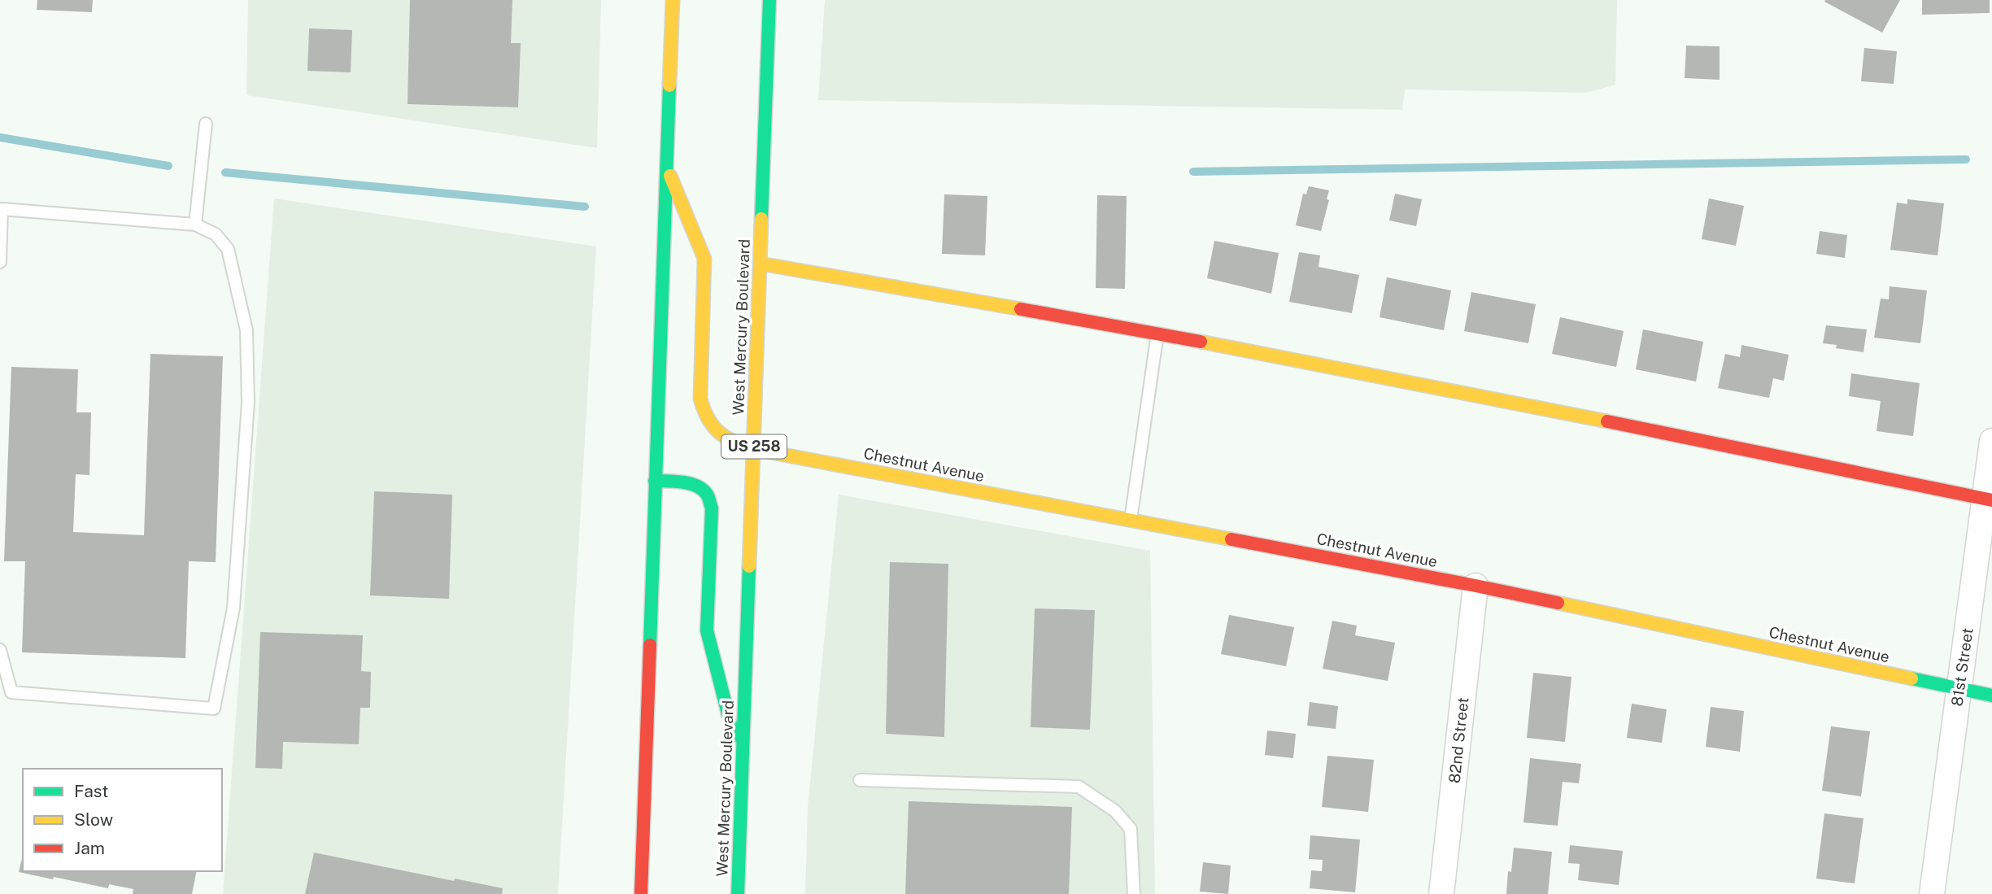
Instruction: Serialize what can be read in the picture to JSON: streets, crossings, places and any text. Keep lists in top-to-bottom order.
{
  "streets": {
    "main road": ["West Mercury Boulevard", "US 258", "Chestnut Avenue"],
    "street": ["81st Street", "82nd Street"]
  },
  "crossings": [
    ["West Mercury Boulevard", "Chestnut Avenue"],
    ["Chestnut Avenue", "81st Street"],
    ["Chestnut Avenue", "82nd Street"]
  ],
  "legend": ["Fast", "Slow", "Jam"]
}
